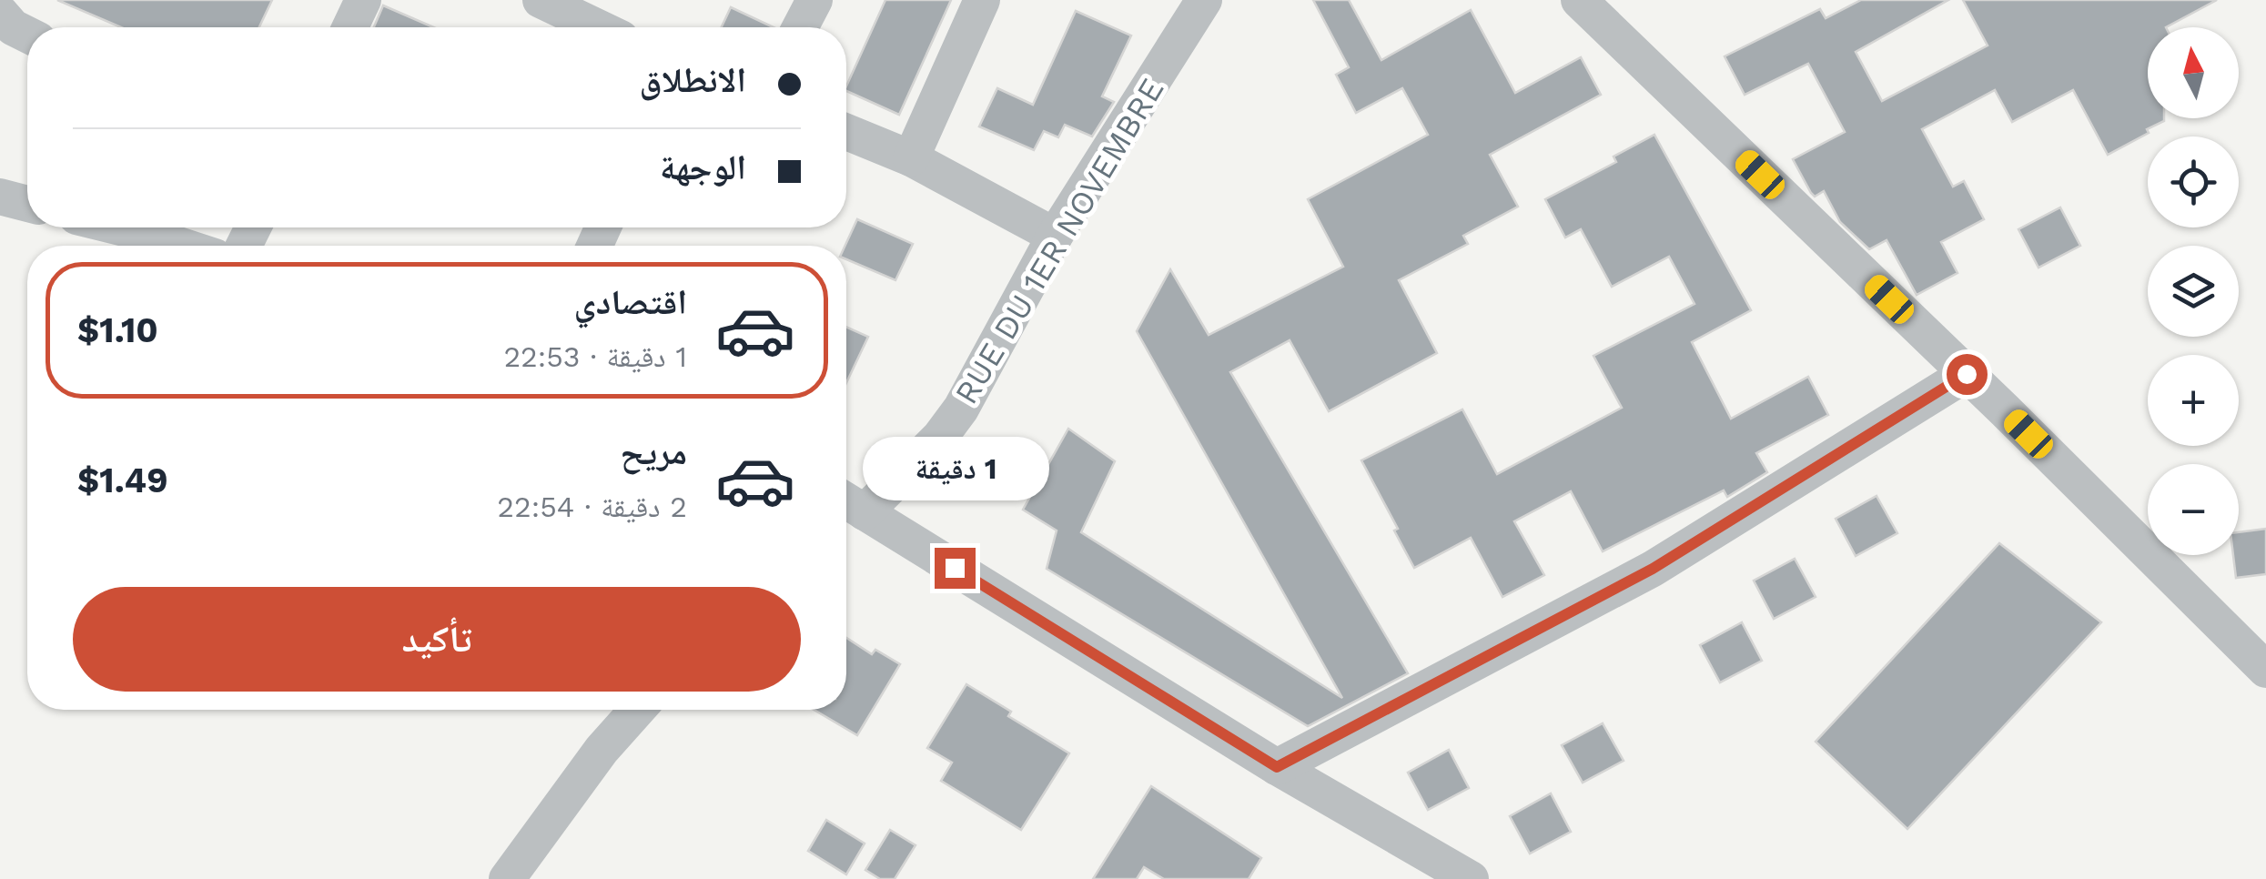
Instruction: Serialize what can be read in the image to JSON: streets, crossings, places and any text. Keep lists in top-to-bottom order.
{
  "streets": {
    "street": ["RUE DU 1ER NOVEMBRE"]
  },
  "north": "top",
  "page": {
    "map_buttons": ["+", "−"],
    "banner": ["الانطلاق", "الوجهة"],
    "list": [
      {
        "name": "اقتصادي",
        "note": "1 دقيقة · 22:53",
        "value": "$1.10"
      },
      {
        "name": "مريح",
        "note": "2 دقيقة · 22:54",
        "value": "$1.49"
      }
    ],
    "bubble": "1 دقيقة",
    "buttons": "تأكيد"
  }
}
